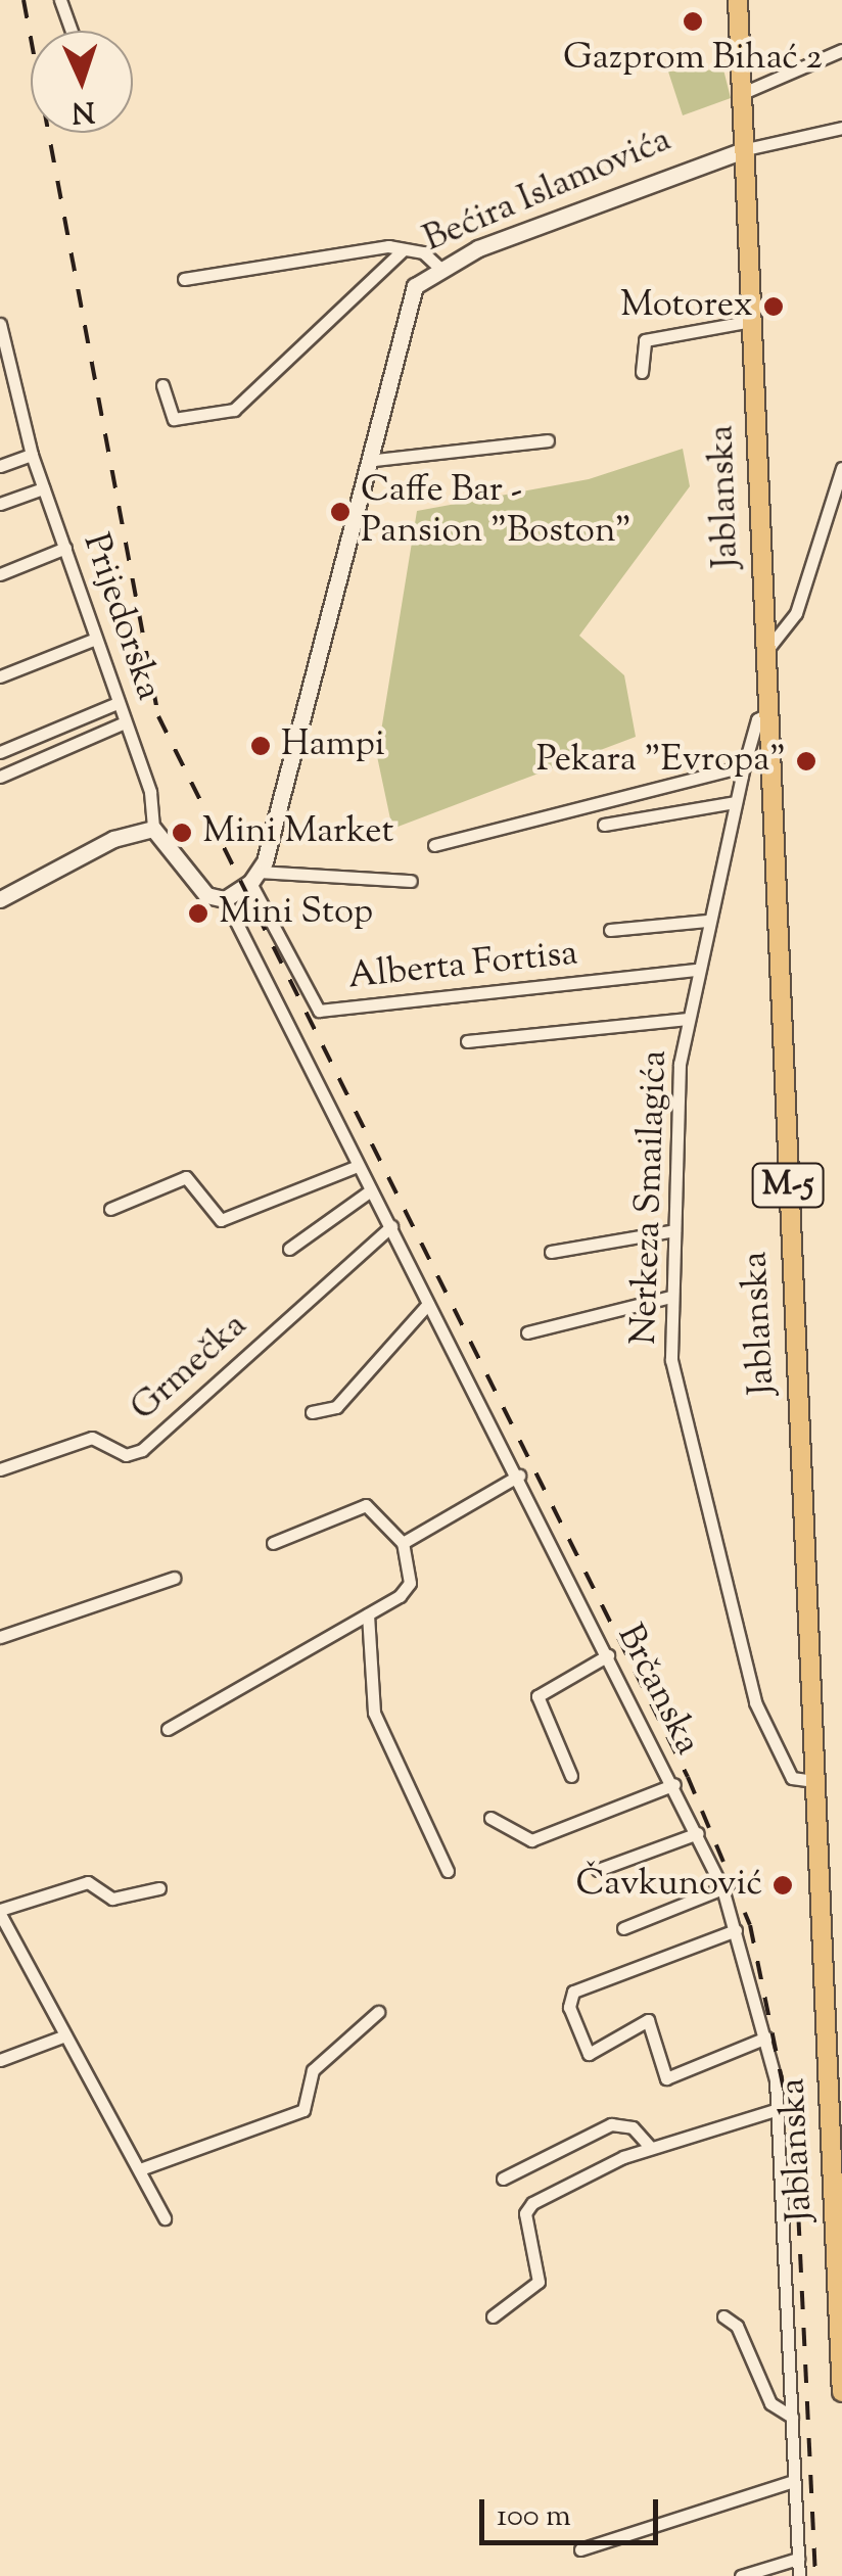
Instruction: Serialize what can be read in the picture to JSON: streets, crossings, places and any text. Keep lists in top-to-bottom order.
{
  "streets": {
    "main road": ["Jablanska", "M-5"],
    "street": [
      "Bećira Islamovića",
      "Prijedorska",
      "Alberta Fortisa",
      "Nerkeza Smailagića",
      "Grmečka",
      "Brčanska"
    ]
  },
  "crossings": [
    ["Bećira Islamovića", "Jablanska"],
    ["Bećira Islamovića", "Alberta Fortisa"],
    ["Jablanska", "M-5"],
    ["Jablanska", "Nerkeza Smailagića"],
    ["Alberta Fortisa", "Nerkeza Smailagića"],
    ["Grmečka", "Brčanska"]
  ],
  "places": [
    "Gazprom Bihać 2",
    "Motorex",
    "Caffe Bar - Pansion \"Boston\"",
    "Hampi",
    "Pekara \"Evropa\"",
    "Mini Market",
    "Mini Stop",
    "Čavkunović"
  ],
  "scale_bar": "100 m",
  "north": "bottom"
}
